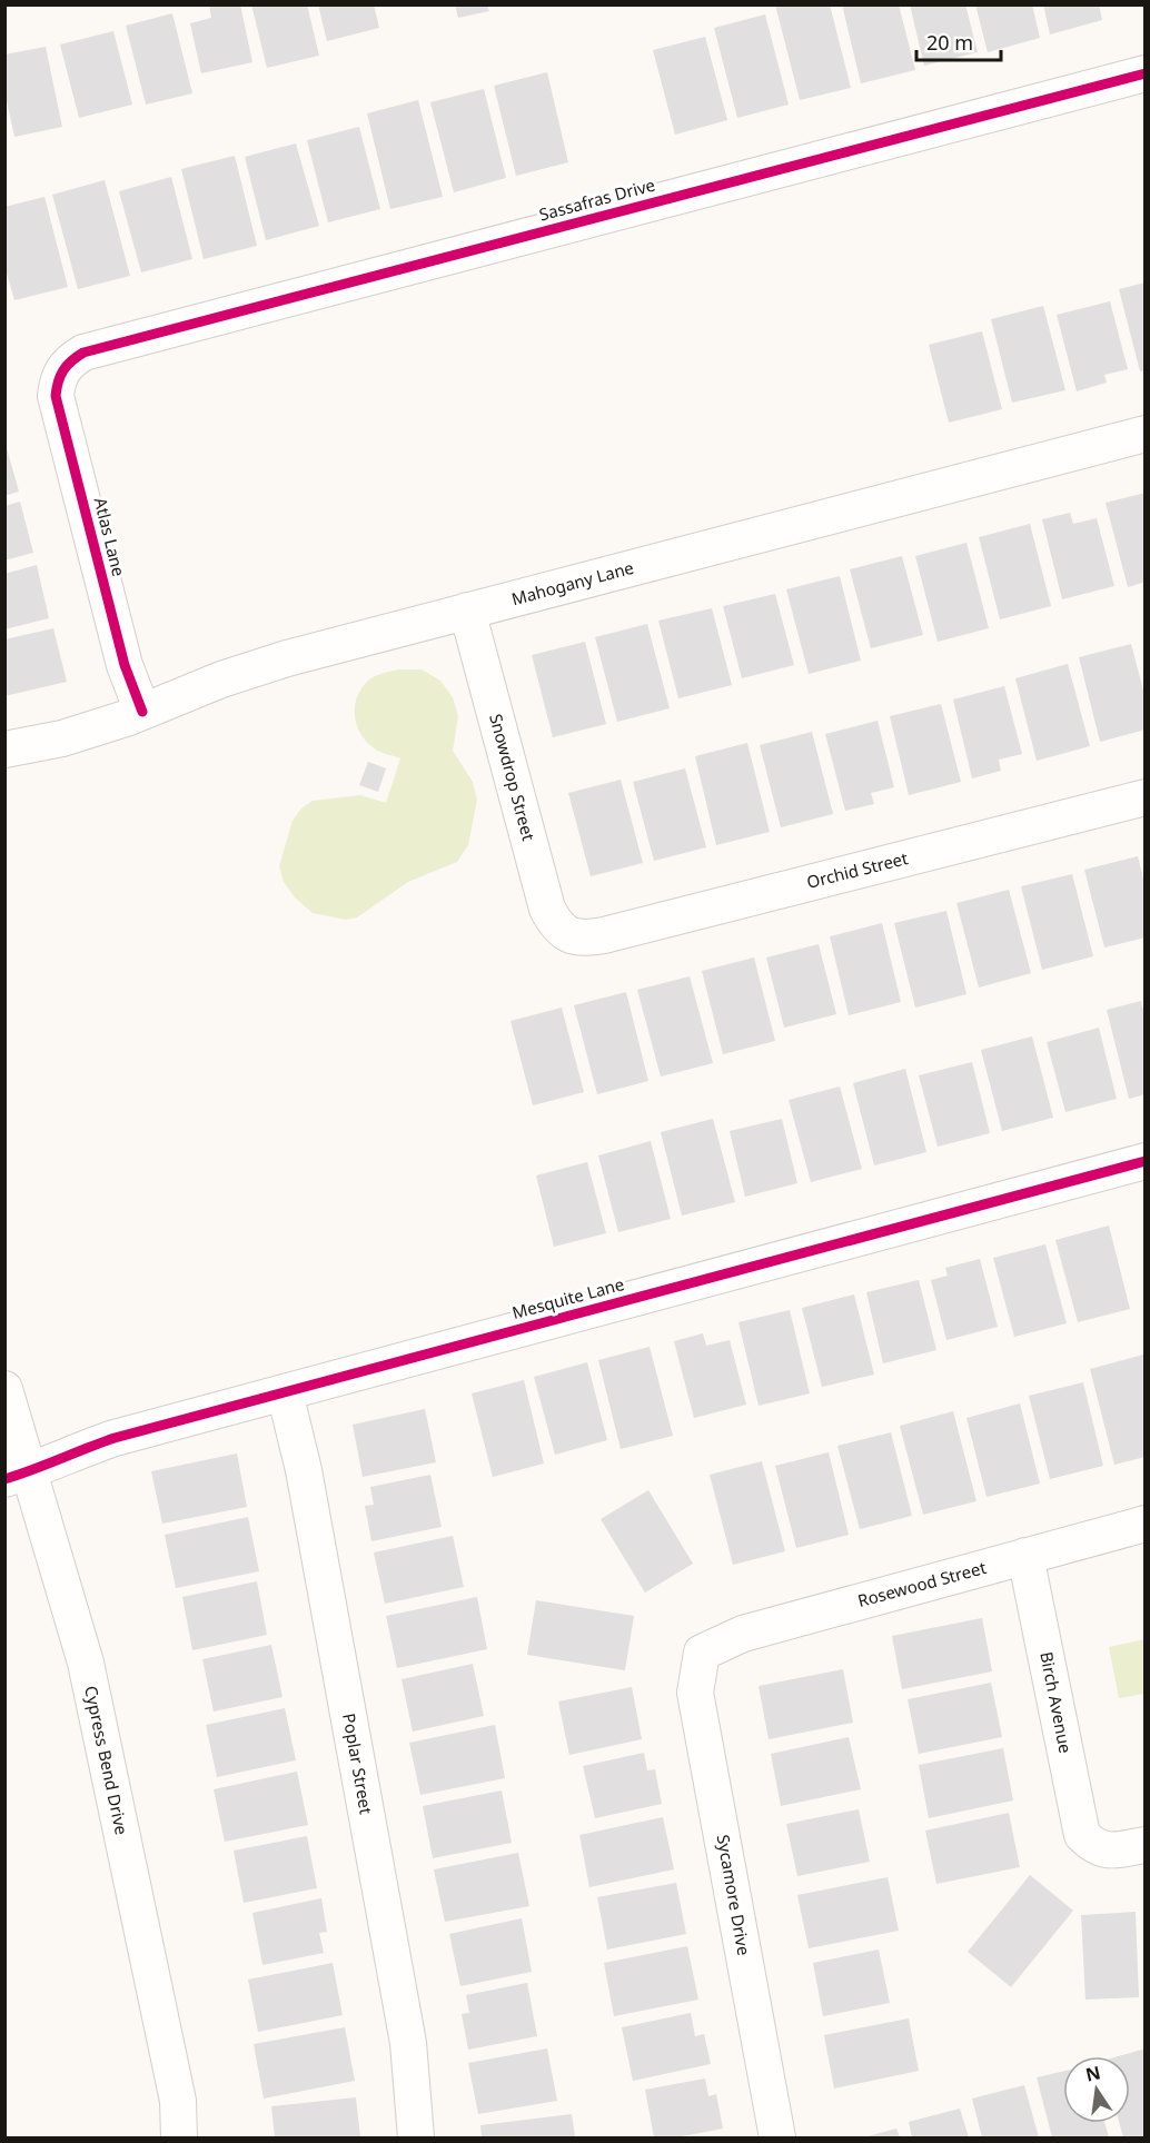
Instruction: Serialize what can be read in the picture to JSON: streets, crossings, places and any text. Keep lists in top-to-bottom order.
{
  "streets": {
    "street": [
      "Sassafras Drive",
      "Atlas Lane",
      "Mahogany Lane",
      "Snowdrop Street",
      "Orchid Street",
      "Mesquite Lane",
      "Rosewood Street",
      "Birch Avenue",
      "Cypress Bend Drive",
      "Poplar Street",
      "Sycamore Drive"
    ]
  },
  "crossings": [
    ["Sassafras Drive", "Atlas Lane"],
    ["Atlas Lane", "Mahogany Lane"],
    ["Mahogany Lane", "Snowdrop Street"],
    ["Snowdrop Street", "Orchid Street"],
    ["Mesquite Lane", "Cypress Bend Drive"],
    ["Mesquite Lane", "Poplar Street"],
    ["Rosewood Street", "Birch Avenue"],
    ["Rosewood Street", "Sycamore Drive"]
  ],
  "scale_bar": "20 m",
  "north": "top"
}
